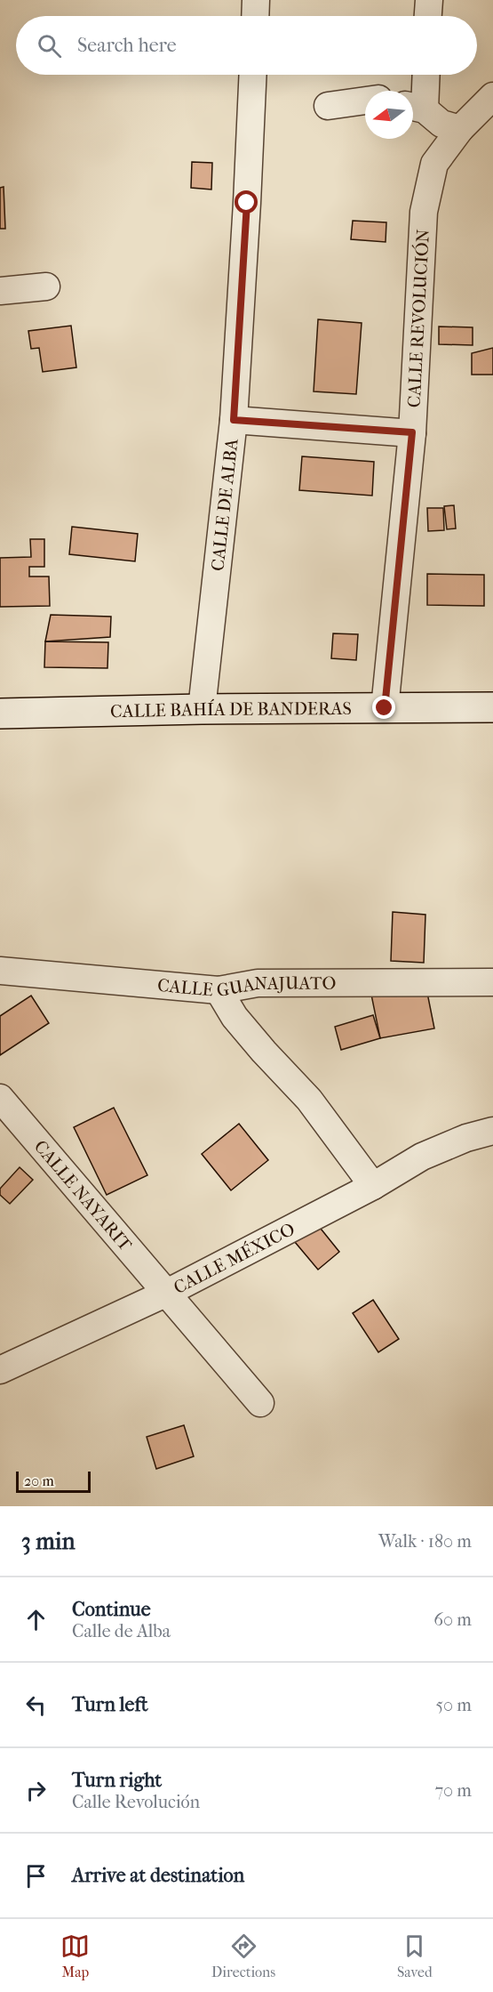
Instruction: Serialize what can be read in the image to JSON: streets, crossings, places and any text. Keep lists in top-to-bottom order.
{
  "streets": {
    "street": [
      "CALLE REVOLUCIÓN",
      "CALLE DE ALBA",
      "CALLE BAHÍA DE BANDERAS",
      "CALLE GUANAJUATO",
      "CALLE NAYARIT",
      "CALLE MÉXICO"
    ]
  },
  "crossings": [
    ["CALLE REVOLUCIÓN", "CALLE BAHÍA DE BANDERAS"],
    ["CALLE DE ALBA", "CALLE BAHÍA DE BANDERAS"],
    ["CALLE NAYARIT", "CALLE MÉXICO"]
  ],
  "scale_bar": "20 m",
  "north": "left",
  "page": {
    "search": "Search here",
    "scale": "20 m",
    "heading": ["3 min", "Walk · 180 m"],
    "list": [
      ["Continue", "Calle de Alba", "60 m"],
      ["Turn left", "50 m"],
      ["Turn right", "Calle Revolución", "70 m"],
      "Arrive at destination"
    ],
    "nav": ["Map", "Directions", "Saved"]
  }
}
